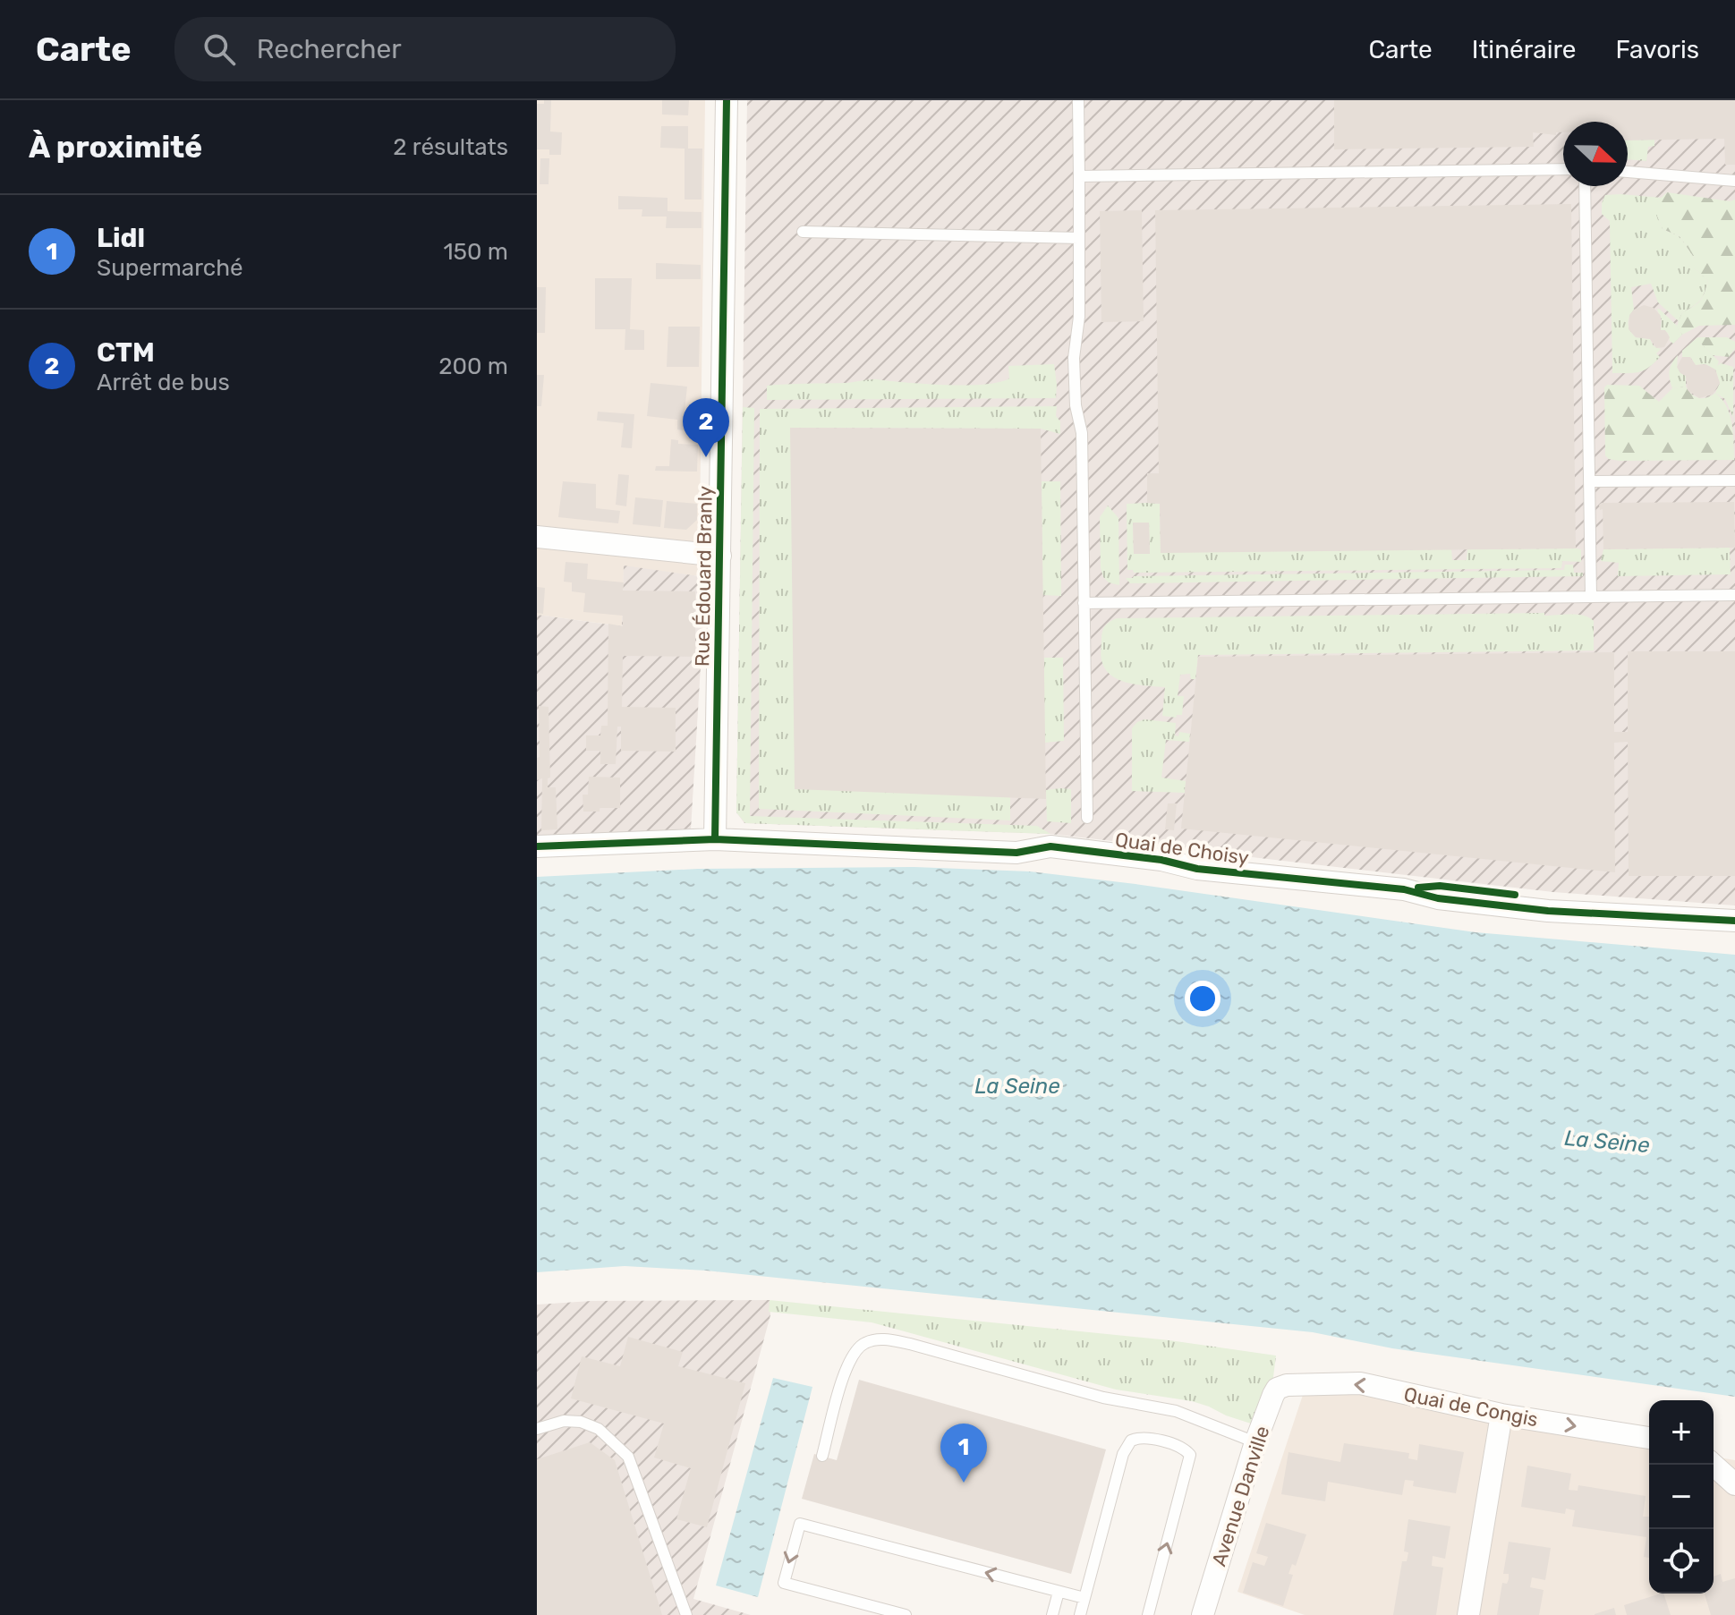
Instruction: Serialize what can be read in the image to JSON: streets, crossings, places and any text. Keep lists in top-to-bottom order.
{
  "streets": {
    "street": [
      "Rue Édouard Branly",
      "Quai de Choisy",
      "Quai de Congis",
      "Avenue Danville"
    ]
  },
  "crossings": [
    ["Rue Édouard Branly", "Quai de Choisy"],
    ["Quai de Congis", "Avenue Danville"]
  ],
  "water": ["La Seine"],
  "north": "right",
  "page": {
    "header": "Carte",
    "search": "Rechercher",
    "nav": ["Carte", "Itinéraire", "Favoris"],
    "heading": ["À proximité", "2 résultats"],
    "list": [
      {
        "mark": "1",
        "name": "Lidl",
        "note": "Supermarché",
        "value": "150 m"
      },
      {
        "mark": "2",
        "name": "CTM",
        "note": "Arrêt de bus",
        "value": "200 m"
      }
    ],
    "pins": ["2", "1"],
    "map_buttons": ["+", "−"]
  }
}
